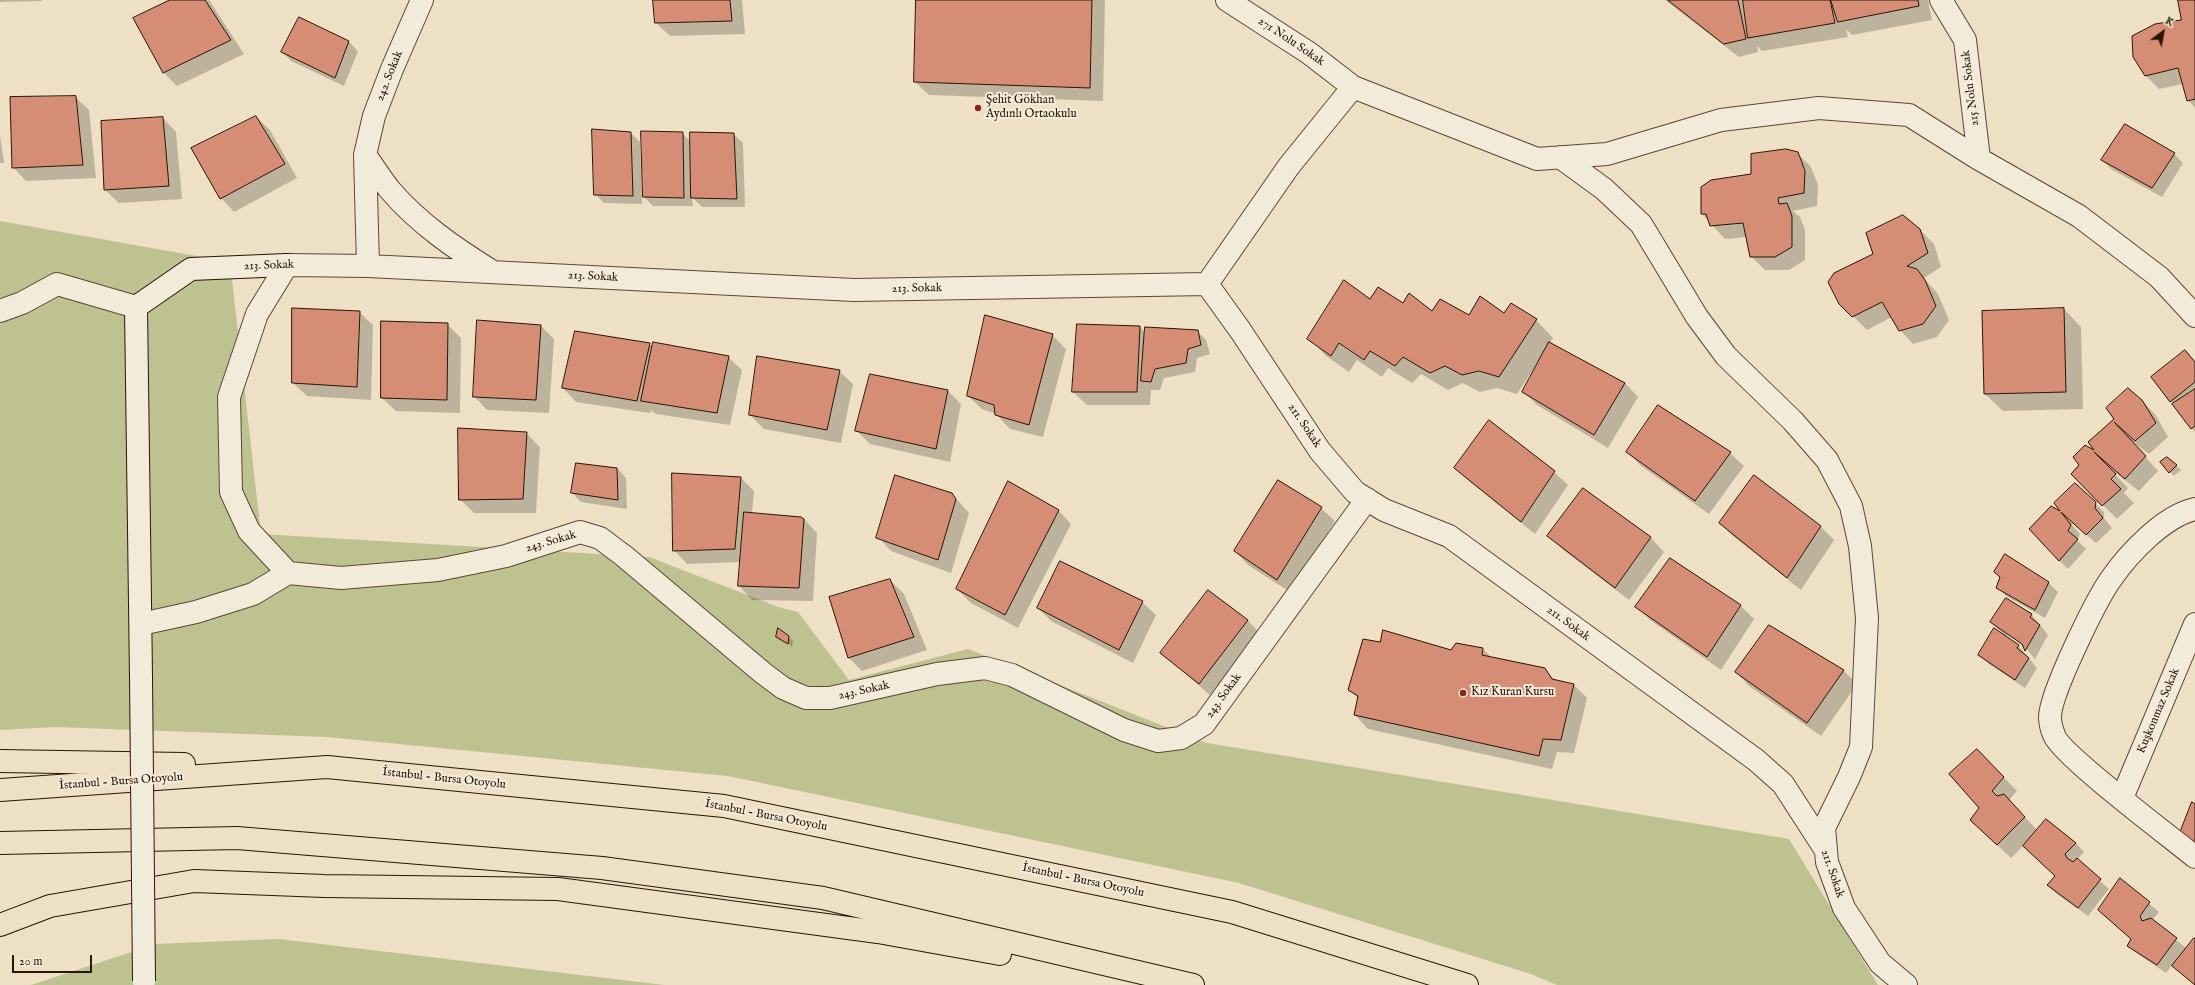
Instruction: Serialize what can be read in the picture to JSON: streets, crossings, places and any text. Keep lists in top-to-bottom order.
{
  "streets": {
    "highway": ["İstanbul - Bursa Otoyolu"],
    "street": [
      "271 Nolu Sokak",
      "242. Sokak",
      "215 Nolu Sokak",
      "213. Sokak",
      "211. Sokak",
      "243. Sokak",
      "Kuşkonmaz Sokak"
    ]
  },
  "crossings": [
    ["271 Nolu Sokak", "215 Nolu Sokak"],
    ["242. Sokak", "213. Sokak"],
    ["213. Sokak", "211. Sokak"],
    ["211. Sokak", "243. Sokak"]
  ],
  "places": ["Şehit Gökhan Aydınlı Ortaokulu", "Kız Kuran Kursu"],
  "scale_bar": "20 m",
  "north": "top right"
}
